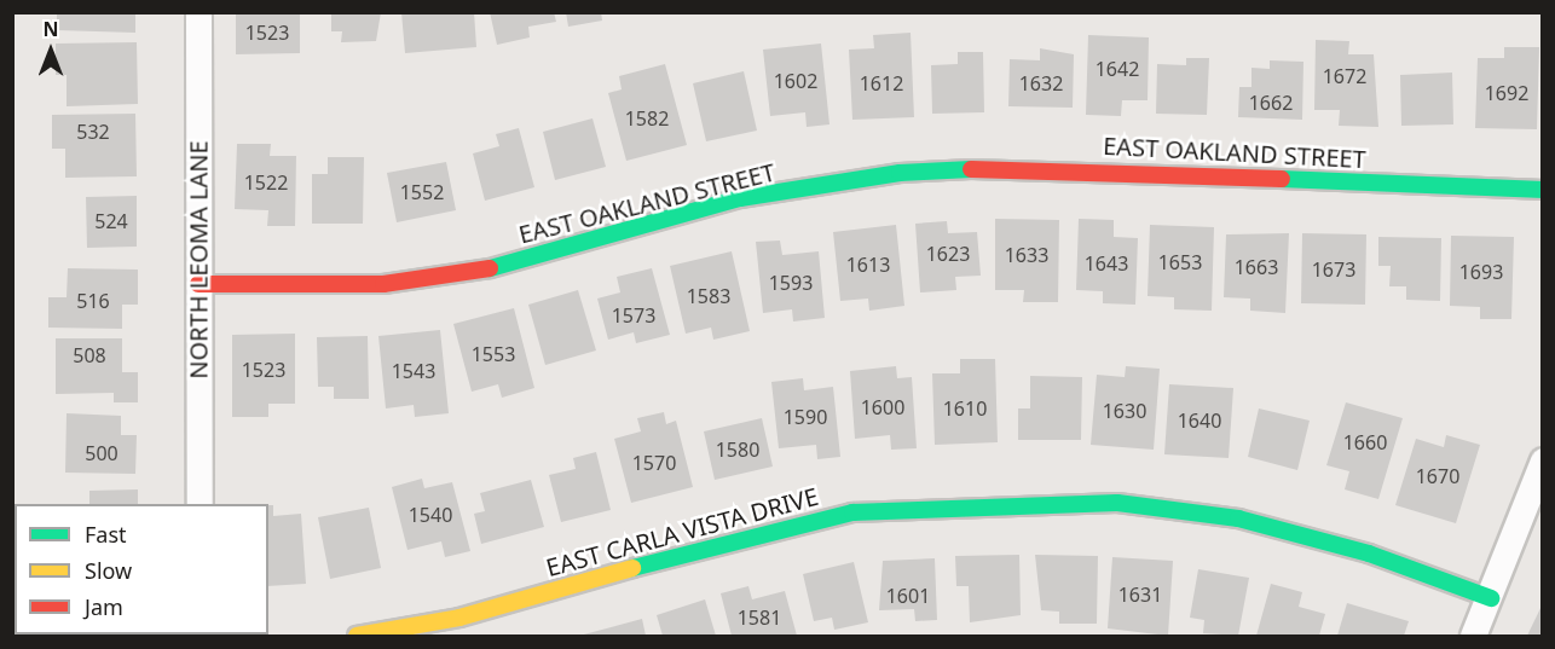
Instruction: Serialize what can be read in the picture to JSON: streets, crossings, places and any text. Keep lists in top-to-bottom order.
{
  "streets": {
    "street": ["EAST OAKLAND STREET", "NORTH LEOMA LANE", "EAST CARLA VISTA DRIVE"]
  },
  "crossings": [
    ["EAST OAKLAND STREET", "NORTH LEOMA LANE"]
  ],
  "house_numbers": [
    "1523",
    "1642",
    "1672",
    "1602",
    "1612",
    "1632",
    "1692",
    "1662",
    "1582",
    "532",
    "1522",
    "1552",
    "524",
    "1623",
    "1633",
    "1653",
    "1643",
    "1613",
    "1663",
    "1673",
    "1693",
    "1593",
    "1583",
    "516",
    "1573",
    "1553",
    "508",
    "1523",
    "1543",
    "1600",
    "1610",
    "1630",
    "1590",
    "1640",
    "1660",
    "1580",
    "500",
    "1570",
    "1670",
    "1540",
    "1631",
    "1601",
    "1581"
  ],
  "legend": ["Fast", "Slow", "Jam"],
  "north": "top"
}
